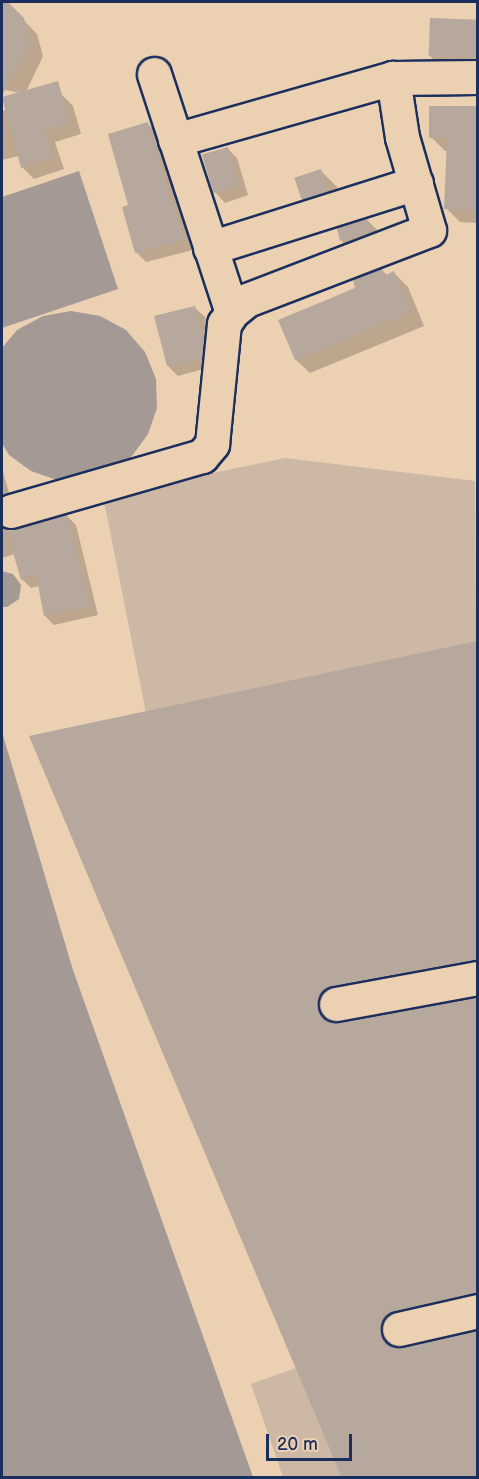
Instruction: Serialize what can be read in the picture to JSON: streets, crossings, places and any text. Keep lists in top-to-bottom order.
{
  "scale_bar": "20 m"
}
